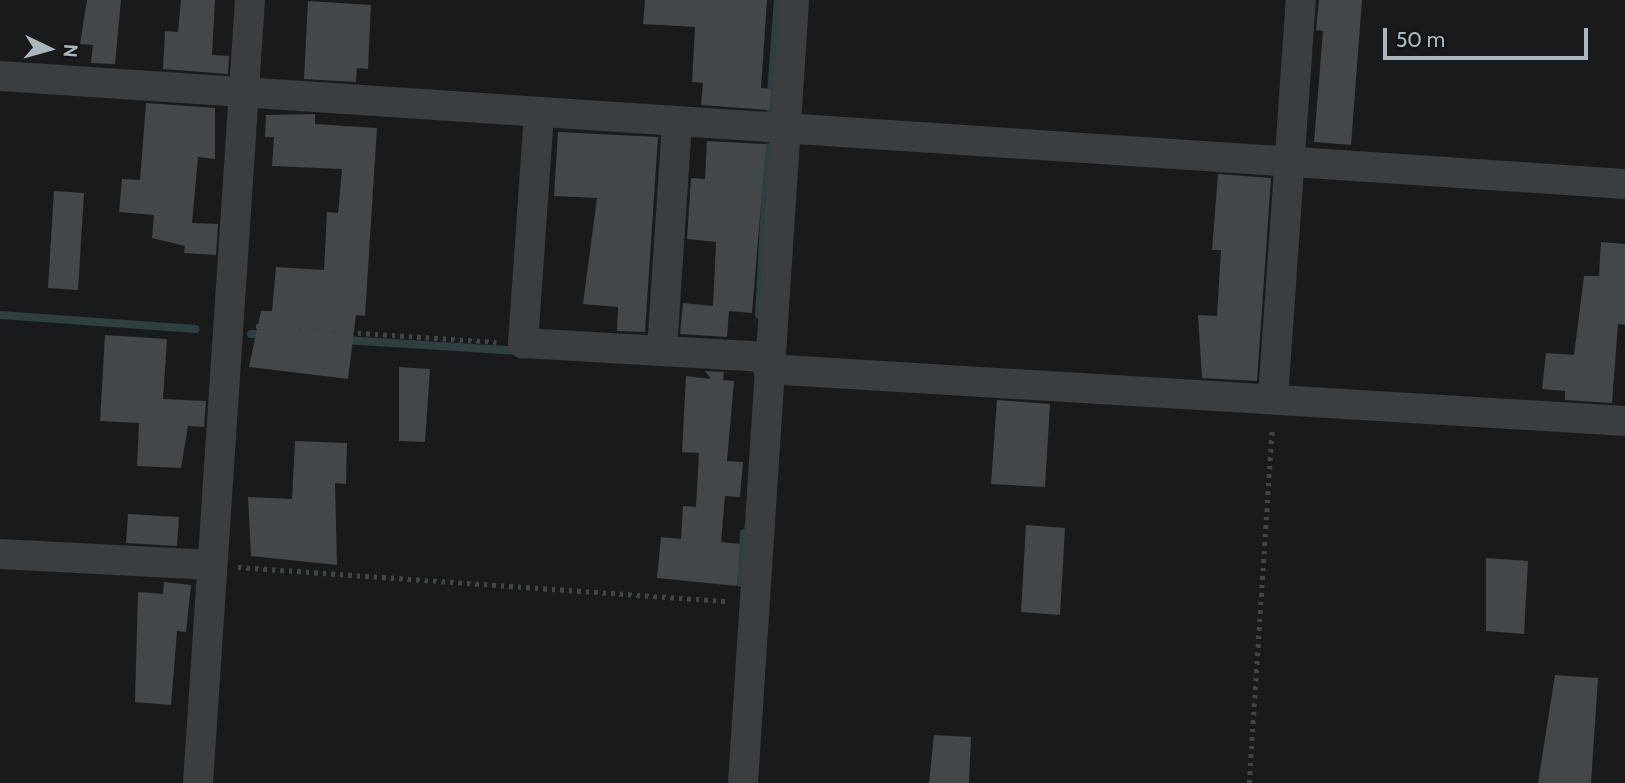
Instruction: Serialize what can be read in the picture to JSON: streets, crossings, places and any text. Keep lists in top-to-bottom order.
{
  "scale_bar": "50 m",
  "north": "right"
}
